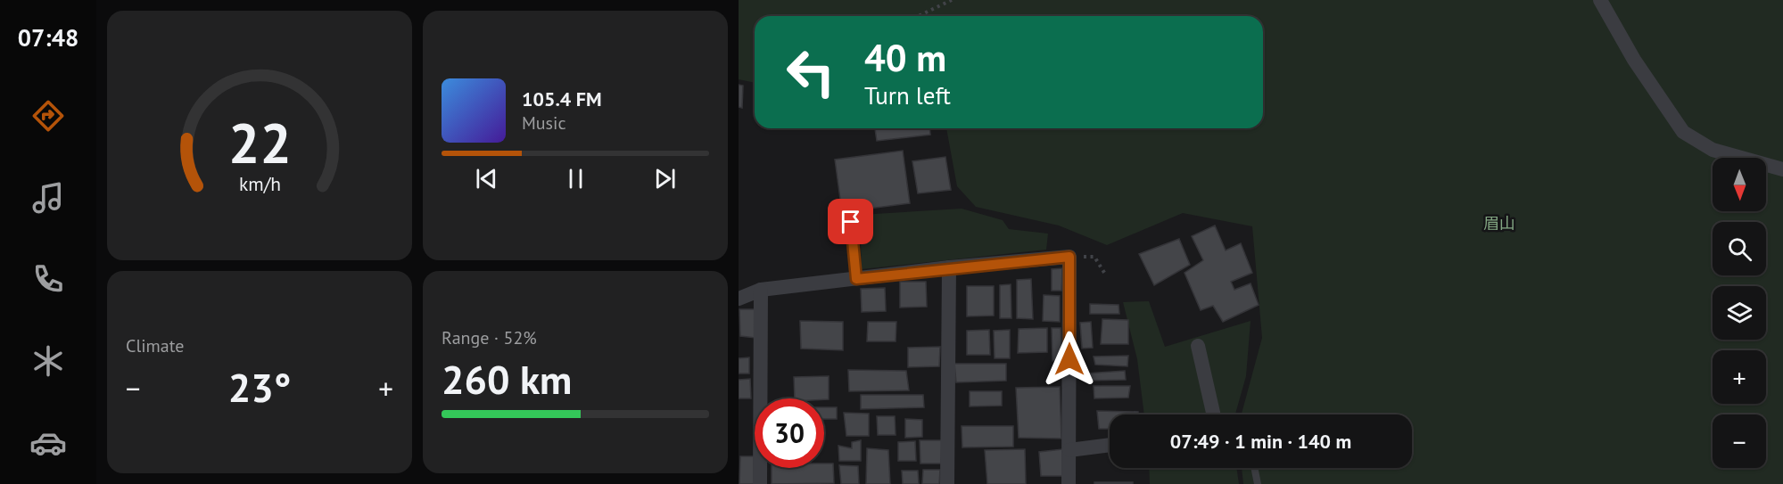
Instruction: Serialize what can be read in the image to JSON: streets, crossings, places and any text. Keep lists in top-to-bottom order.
{
  "parks": ["眉山"],
  "north": "bottom",
  "page": {
    "tabs": "07:48",
    "turn": ["40 m", "Turn left"],
    "song": ["105.4 FM", "Music"],
    "map_buttons": ["+", "−"],
    "tile": [
      "Climate",
      ["Range · 52%", "260 km"]
    ],
    "heat": ["−", "23°", "+"],
    "limit": "30",
    "trip": "07:49 · 1 min · 140 m",
    "gauge": ["22", "km/h"]
  }
}
